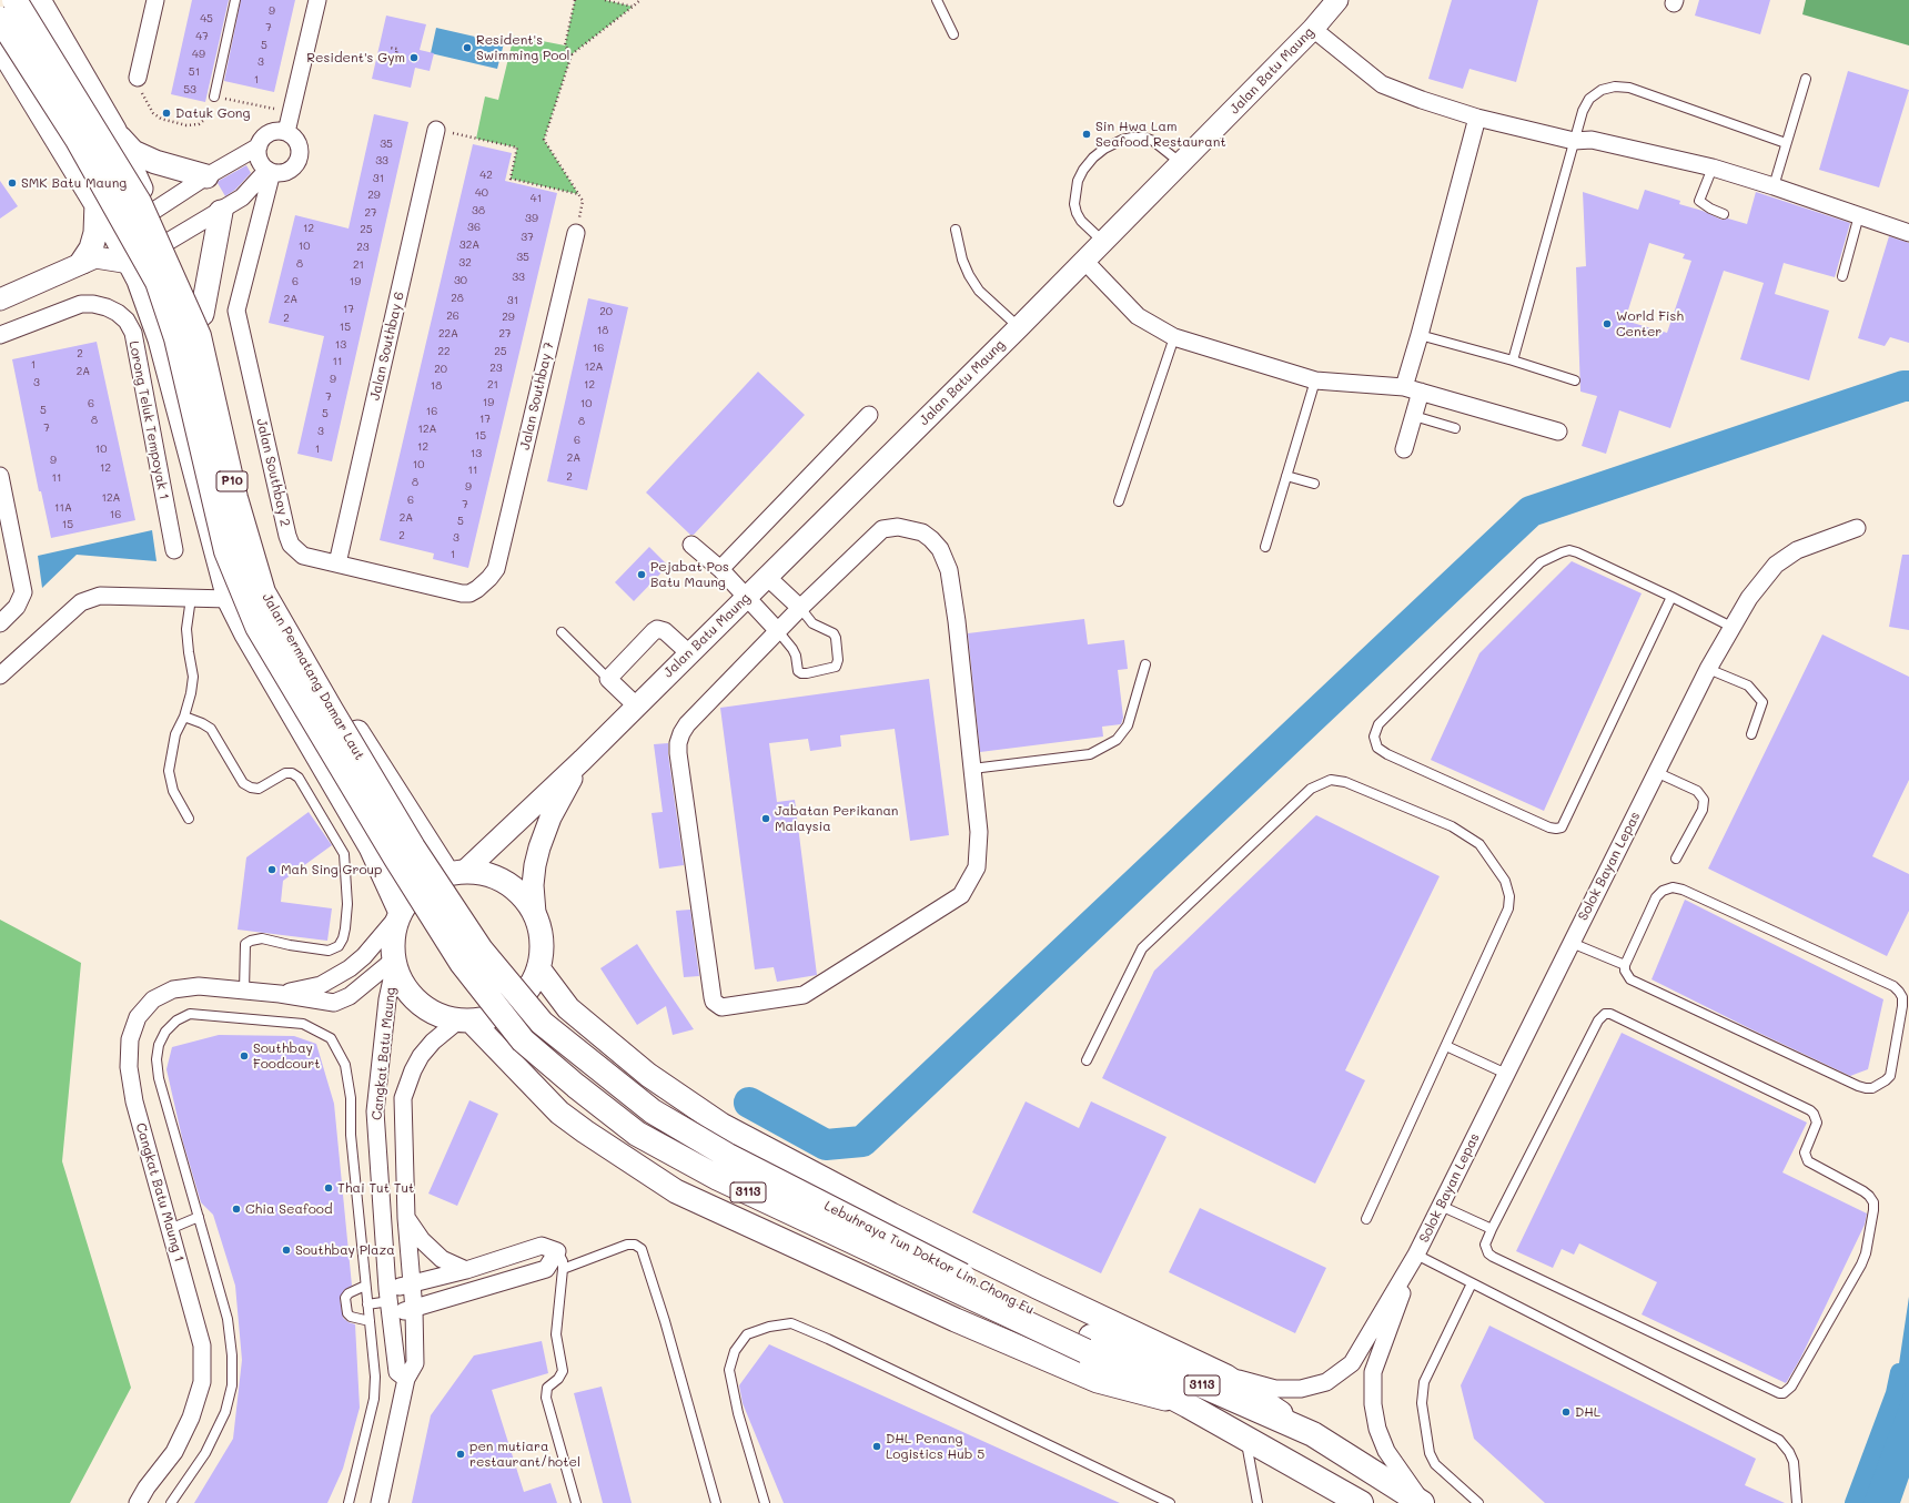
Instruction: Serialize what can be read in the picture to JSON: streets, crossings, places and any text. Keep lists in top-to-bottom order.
{
  "streets": {
    "highway": [
      "P10",
      "Jalan Permatang Damar Laut",
      "3113",
      "Lebuhraya Tun Doktor Lim Chong Eu"
    ],
    "street": [
      "Jalan Batu Maung",
      "Jalan Southbay 6",
      "Jalan Southbay 7",
      "Lorong Teluk Tempoyak 1",
      "Jalan Southbay 2",
      "Solok Bayan Lepas",
      "Cangkat Batu Maung",
      "Cangkat Batu Maung 1"
    ]
  },
  "crossings": [
    ["Jalan Batu Maung", "Cangkat Batu Maung"],
    ["Jalan Batu Maung", "Cangkat Batu Maung 1"],
    ["Jalan Southbay 6", "Jalan Southbay 2"],
    ["Jalan Southbay 7", "Jalan Southbay 2"],
    ["Jalan Permatang Damar Laut", "Lebuhraya Tun Doktor Lim Chong Eu"],
    ["Solok Bayan Lepas", "Lebuhraya Tun Doktor Lim Chong Eu"],
    ["Cangkat Batu Maung", "Cangkat Batu Maung 1"]
  ],
  "places": [
    "Resident's Swimming Pool",
    "Resident's Gym",
    "Datuk Gong",
    "Sin Hwa Lam Seafood Restaurant",
    "SMK Batu Maung",
    "World Fish Center",
    "Pejabat Pos Batu Maung",
    "Jabatan Perikanan Malaysia",
    "Mah Sing Group",
    "Southbay Foodcourt",
    "Thai Tut Tut",
    "Chia Seafood",
    "Southbay Plaza",
    "DHL",
    "DHL Penang Logistics Hub 5",
    "pen mutiara restaurant/hotel"
  ],
  "house_numbers": [
    "9",
    "45",
    "7",
    "47",
    "5",
    "49",
    "3",
    "51",
    "1",
    "53",
    "35",
    "33",
    "42",
    "31",
    "40",
    "29",
    "41",
    "38",
    "27",
    "39",
    "36",
    "12",
    "25",
    "37",
    "32A",
    "10",
    "23",
    "35",
    "32",
    "8",
    "21",
    "33",
    "30",
    "6",
    "19",
    "28",
    "2A",
    "31",
    "17",
    "20",
    "26",
    "29",
    "2",
    "15",
    "18",
    "22A",
    "27",
    "13",
    "16",
    "22",
    "25",
    "2",
    "11",
    "1",
    "12A",
    "23",
    "20",
    "2A",
    "9",
    "3",
    "21",
    "12",
    "18",
    "7",
    "19",
    "6",
    "10",
    "5",
    "16",
    "5",
    "17",
    "8",
    "8",
    "7",
    "12A",
    "3",
    "15",
    "6",
    "12",
    "10",
    "1",
    "13",
    "2A",
    "9",
    "10",
    "12",
    "11",
    "2",
    "11",
    "8",
    "9",
    "12A",
    "6",
    "7",
    "11A",
    "16",
    "2A",
    "5",
    "15",
    "2",
    "3",
    "1"
  ]
}
